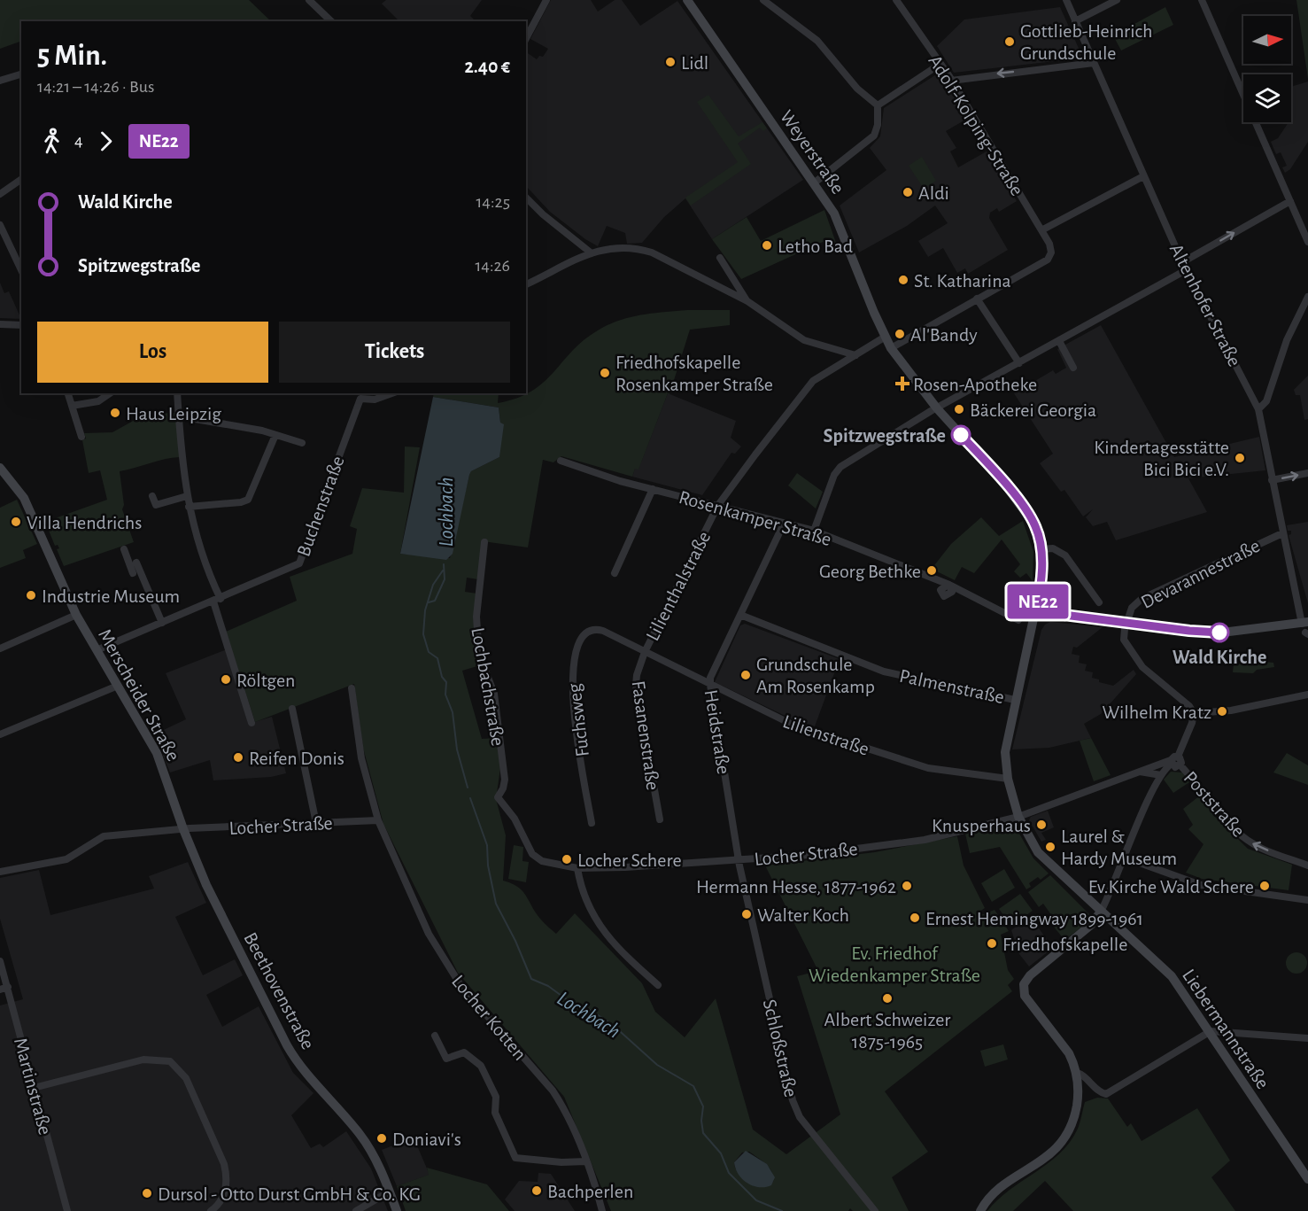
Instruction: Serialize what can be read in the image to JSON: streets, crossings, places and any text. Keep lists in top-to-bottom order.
{
  "streets": {
    "main road": [
      "Weyerstraße",
      "Merscheider Straße",
      "Beethovenstraße",
      "Liebermannstraße"
    ],
    "street": [
      "Adolf-Kolping-Straße",
      "Altenhofer Straße",
      "Buchenstraße",
      "Rosenkamper Straße",
      "Devarannestraße",
      "Lilienthalstraße",
      "Palmenstraße",
      "Lochbachstraße",
      "Fuchsweg",
      "Heidstraße",
      "Lilienstraße",
      "Fasanenstraße",
      "Poststraße",
      "Locher Straße",
      "Locher Kotten",
      "Schloßstraße",
      "Martinstraße"
    ]
  },
  "crossings": [
    ["Weyerstraße", "Lilienthalstraße"],
    ["Weyerstraße", "Liebermannstraße"],
    ["Altenhofer Straße", "Devarannestraße"],
    ["Buchenstraße", "Merscheider Straße"],
    ["Rosenkamper Straße", "Lilienthalstraße"],
    ["Rosenkamper Straße", "Heidstraße"],
    ["Lilienthalstraße", "Lilienstraße"],
    ["Lilienthalstraße", "Fasanenstraße"],
    ["Palmenstraße", "Heidstraße"],
    ["Palmenstraße", "Liebermannstraße"],
    ["Lochbachstraße", "Locher Straße"],
    ["Merscheider Straße", "Locher Straße"],
    ["Merscheider Straße", "Beethovenstraße"],
    ["Fuchsweg", "Lilienstraße"],
    ["Heidstraße", "Lilienstraße"],
    ["Heidstraße", "Locher Straße"],
    ["Heidstraße", "Schloßstraße"],
    ["Lilienstraße", "Fasanenstraße"],
    ["Lilienstraße", "Liebermannstraße"],
    ["Locher Straße", "Beethovenstraße"],
    ["Locher Straße", "Locher Kotten"],
    ["Locher Straße", "Liebermannstraße"],
    ["Locher Straße", "Schloßstraße"]
  ],
  "water": ["Lochbach"],
  "parks": ["Ev. Friedhof Wiedenkamper Straße"],
  "places": {
    "other": [
      "Gottlieb-Heinrich Grundschule",
      "Lidl",
      "Aldi",
      "Letho Bad",
      "St. Katharina",
      "Al'Bandy",
      "Friedhofskapelle Rosenkamper Straße",
      "Bäckerei Georgia",
      "Haus Leipzig",
      "Spitzwegstraße",
      "Kindertagesstätte Bici Bici e.V.",
      "Villa Hendrichs",
      "Georg Bethke",
      "Industrie Museum",
      "Wald Kirche",
      "Grundschule Am Rosenkamp",
      "Röltgen",
      "Wilhelm Kratz",
      "Reifen Donis",
      "Knusperhaus",
      "Laurel & Hardy Museum",
      "Locher Schere",
      "Hermann Hesse, 1877-1962",
      "Ev.Kirche Wald Schere",
      "Walter Koch",
      "Ernest Hemingway 1899-1961",
      "Friedhofskapelle",
      "Albert Schweizer 1875-1965",
      "Doniavi's",
      "Bachperlen",
      "Dursol - Otto Durst GmbH & Co. KG"
    ],
    "health": ["Rosen-Apotheke"]
  },
  "lines": ["bus line NE22"],
  "north": "right",
  "page": {
    "on_map": "NE22",
    "heading": ["5 Min.", "14:21 – 14:26 · Bus", "2.40 €"],
    "legs": ["4", "NE22"],
    "list": [
      {
        "name": "Wald Kirche",
        "value": "14:25"
      },
      {
        "name": "Spitzwegstraße",
        "value": "14:26"
      }
    ],
    "buttons": ["Los", "Tickets"]
  }
}
